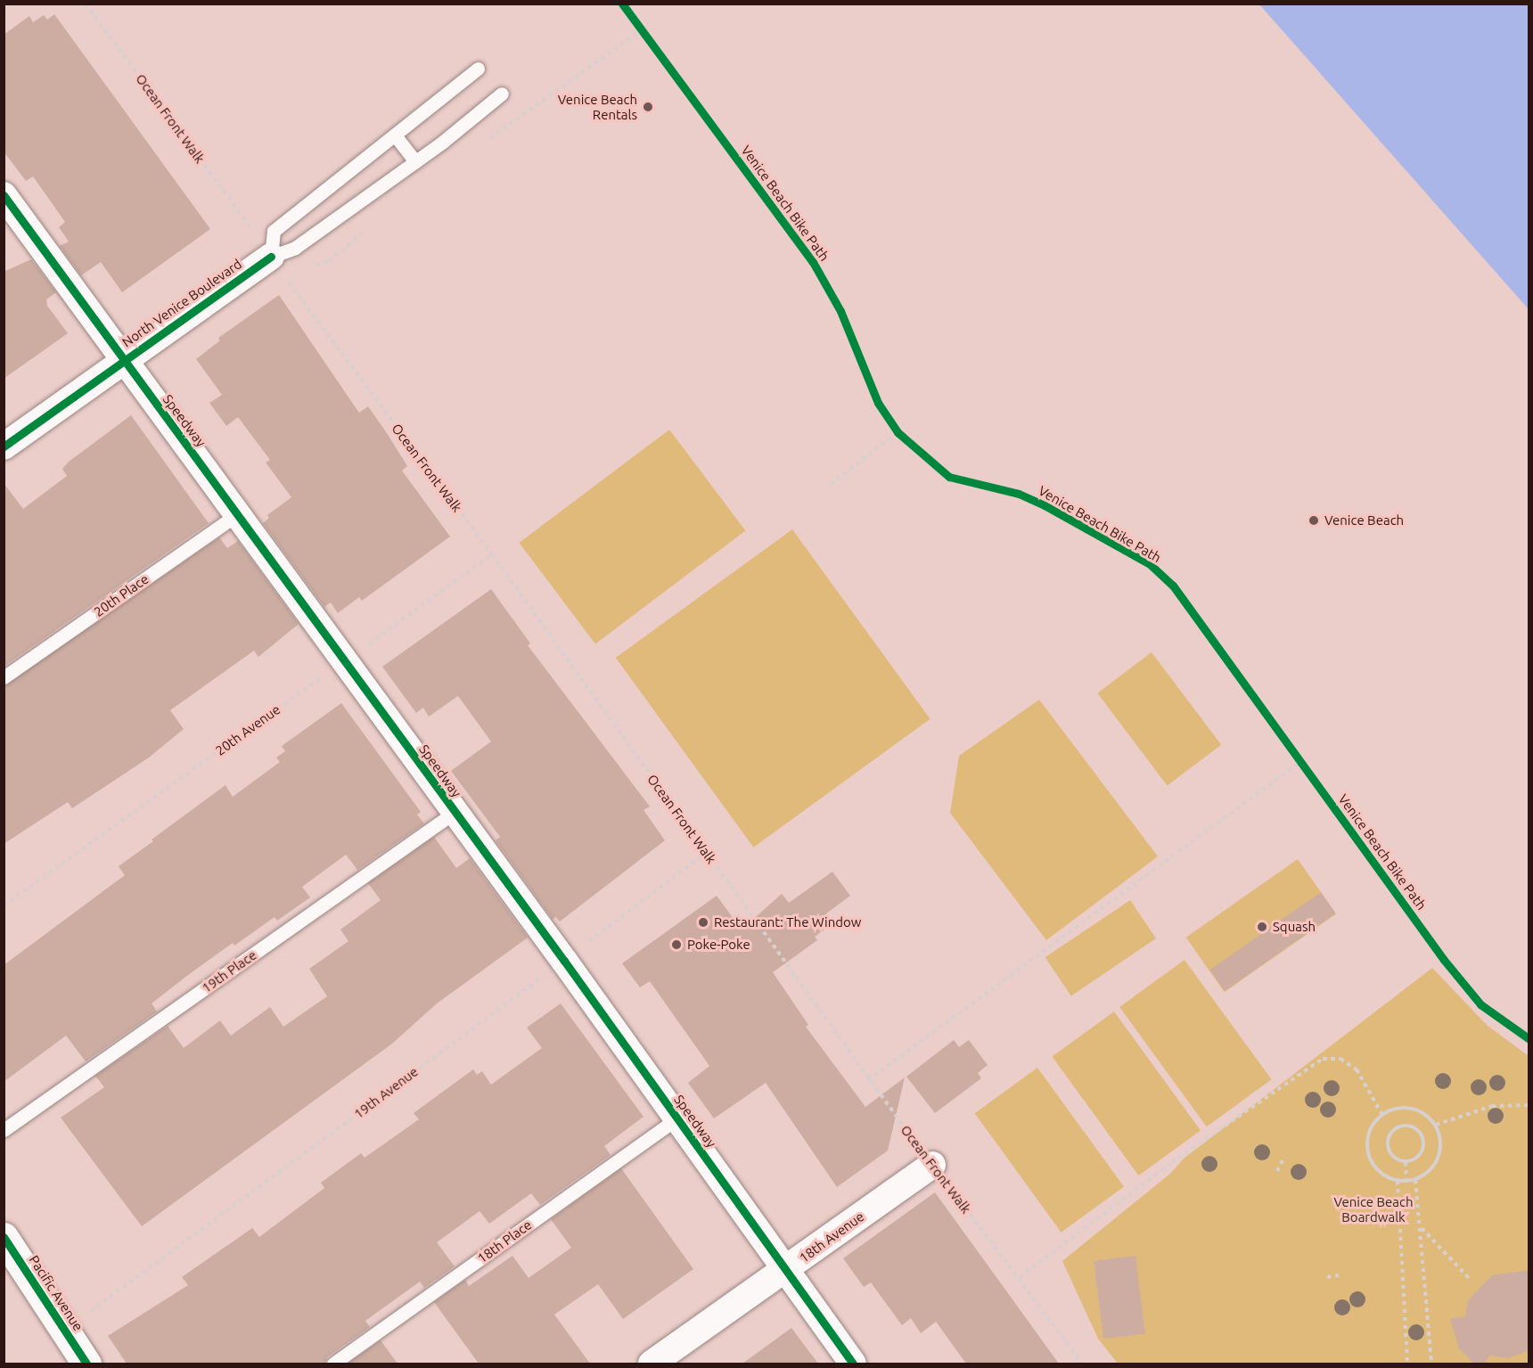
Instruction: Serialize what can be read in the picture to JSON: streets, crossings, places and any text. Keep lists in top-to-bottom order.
{
  "streets": {
    "main road": ["Pacific Avenue"],
    "street": ["North Venice Boulevard", "Speedway", "18th Avenue"],
    "lane": ["20th Place", "19th Place", "18th Place"],
    "path": ["Ocean Front Walk", "20th Avenue", "19th Avenue"],
    "cycle path": ["Venice Beach Bike Path"]
  },
  "crossings": [
    ["Ocean Front Walk", "North Venice Boulevard"],
    ["Ocean Front Walk", "20th Avenue"],
    ["Ocean Front Walk", "19th Avenue"],
    ["Ocean Front Walk", "18th Avenue"],
    ["North Venice Boulevard", "Speedway"],
    ["Speedway", "20th Place"],
    ["Speedway", "20th Avenue"],
    ["Speedway", "19th Place"],
    ["Speedway", "19th Avenue"],
    ["Speedway", "18th Avenue"],
    ["Speedway", "18th Place"],
    ["19th Avenue", "Pacific Avenue"]
  ],
  "parks": ["Venice Beach Boardwalk"],
  "places": [
    "Venice Beach Rentals",
    "Venice Beach",
    "Restaurant: The Window",
    "Squash",
    "Poke-Poke"
  ]
}
